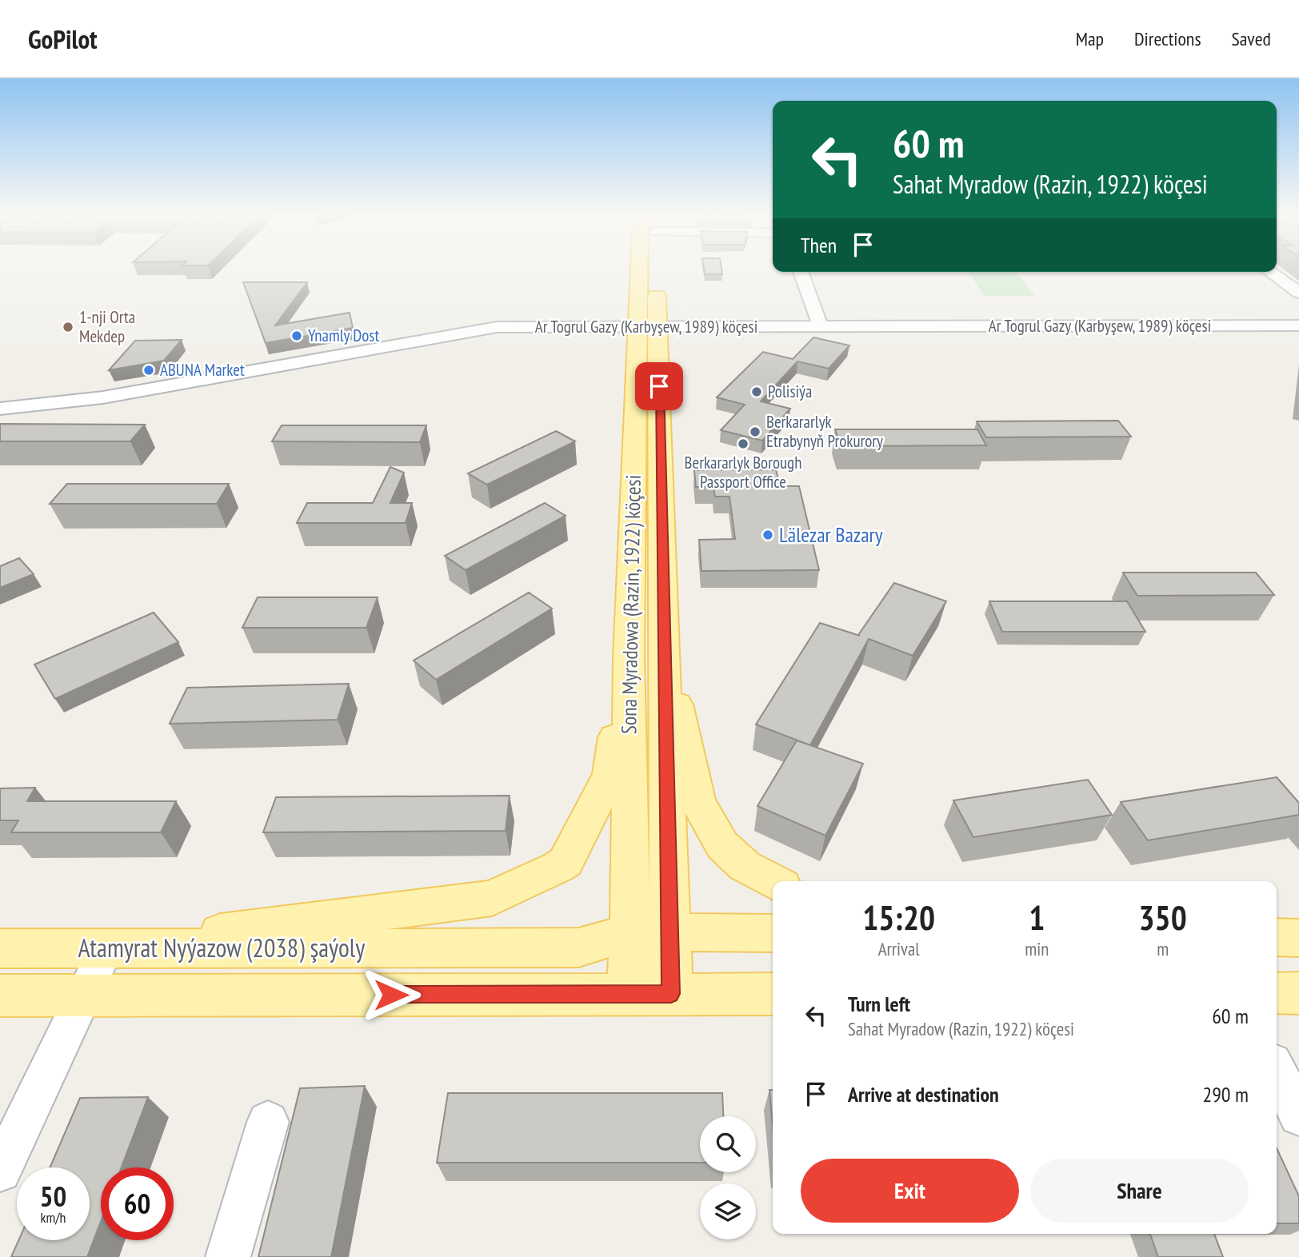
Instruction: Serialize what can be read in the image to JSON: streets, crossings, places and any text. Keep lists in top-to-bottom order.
{
  "streets": {
    "main road": ["Sona Myradowa (Razin, 1922) köçesi", "Atamyrat Nyýazow (2038) şaýoly"],
    "street": ["Ar Togrul Gazy (Karbyşew, 1989) köçesi"]
  },
  "crossings": [
    ["Ar Togrul Gazy (Karbyşew, 1989) köçesi", "Sona Myradowa (Razin, 1922) köçesi"],
    ["Sona Myradowa (Razin, 1922) köçesi", "Atamyrat Nyýazow (2038) şaýoly"]
  ],
  "places": [
    "1-nji Orta Mekdep",
    "Ynamly Dost",
    "ABUNA Market",
    "Polisiýa",
    "Berkararlyk Etrabynyň Prokurory",
    "Berkararlyk Borough Passport Office",
    "Lälezar Bazary"
  ],
  "page": {
    "header": "GoPilot",
    "nav": ["Map", "Directions", "Saved"],
    "turn": ["60 m", "Sahat Myradow (Razin, 1922) köçesi"],
    "then": "Then",
    "eta": [
      "15:20",
      "Arrival",
      "1",
      "min",
      "350",
      "m"
    ],
    "list": [
      {
        "name": "Turn left",
        "note": "Sahat Myradow (Razin, 1922) köçesi",
        "value": "60 m"
      },
      {
        "name": "Arrive at destination",
        "value": "290 m"
      }
    ],
    "buttons": ["Exit", "Share"],
    "speed": "50 km/h",
    "limit": "60"
  }
}
